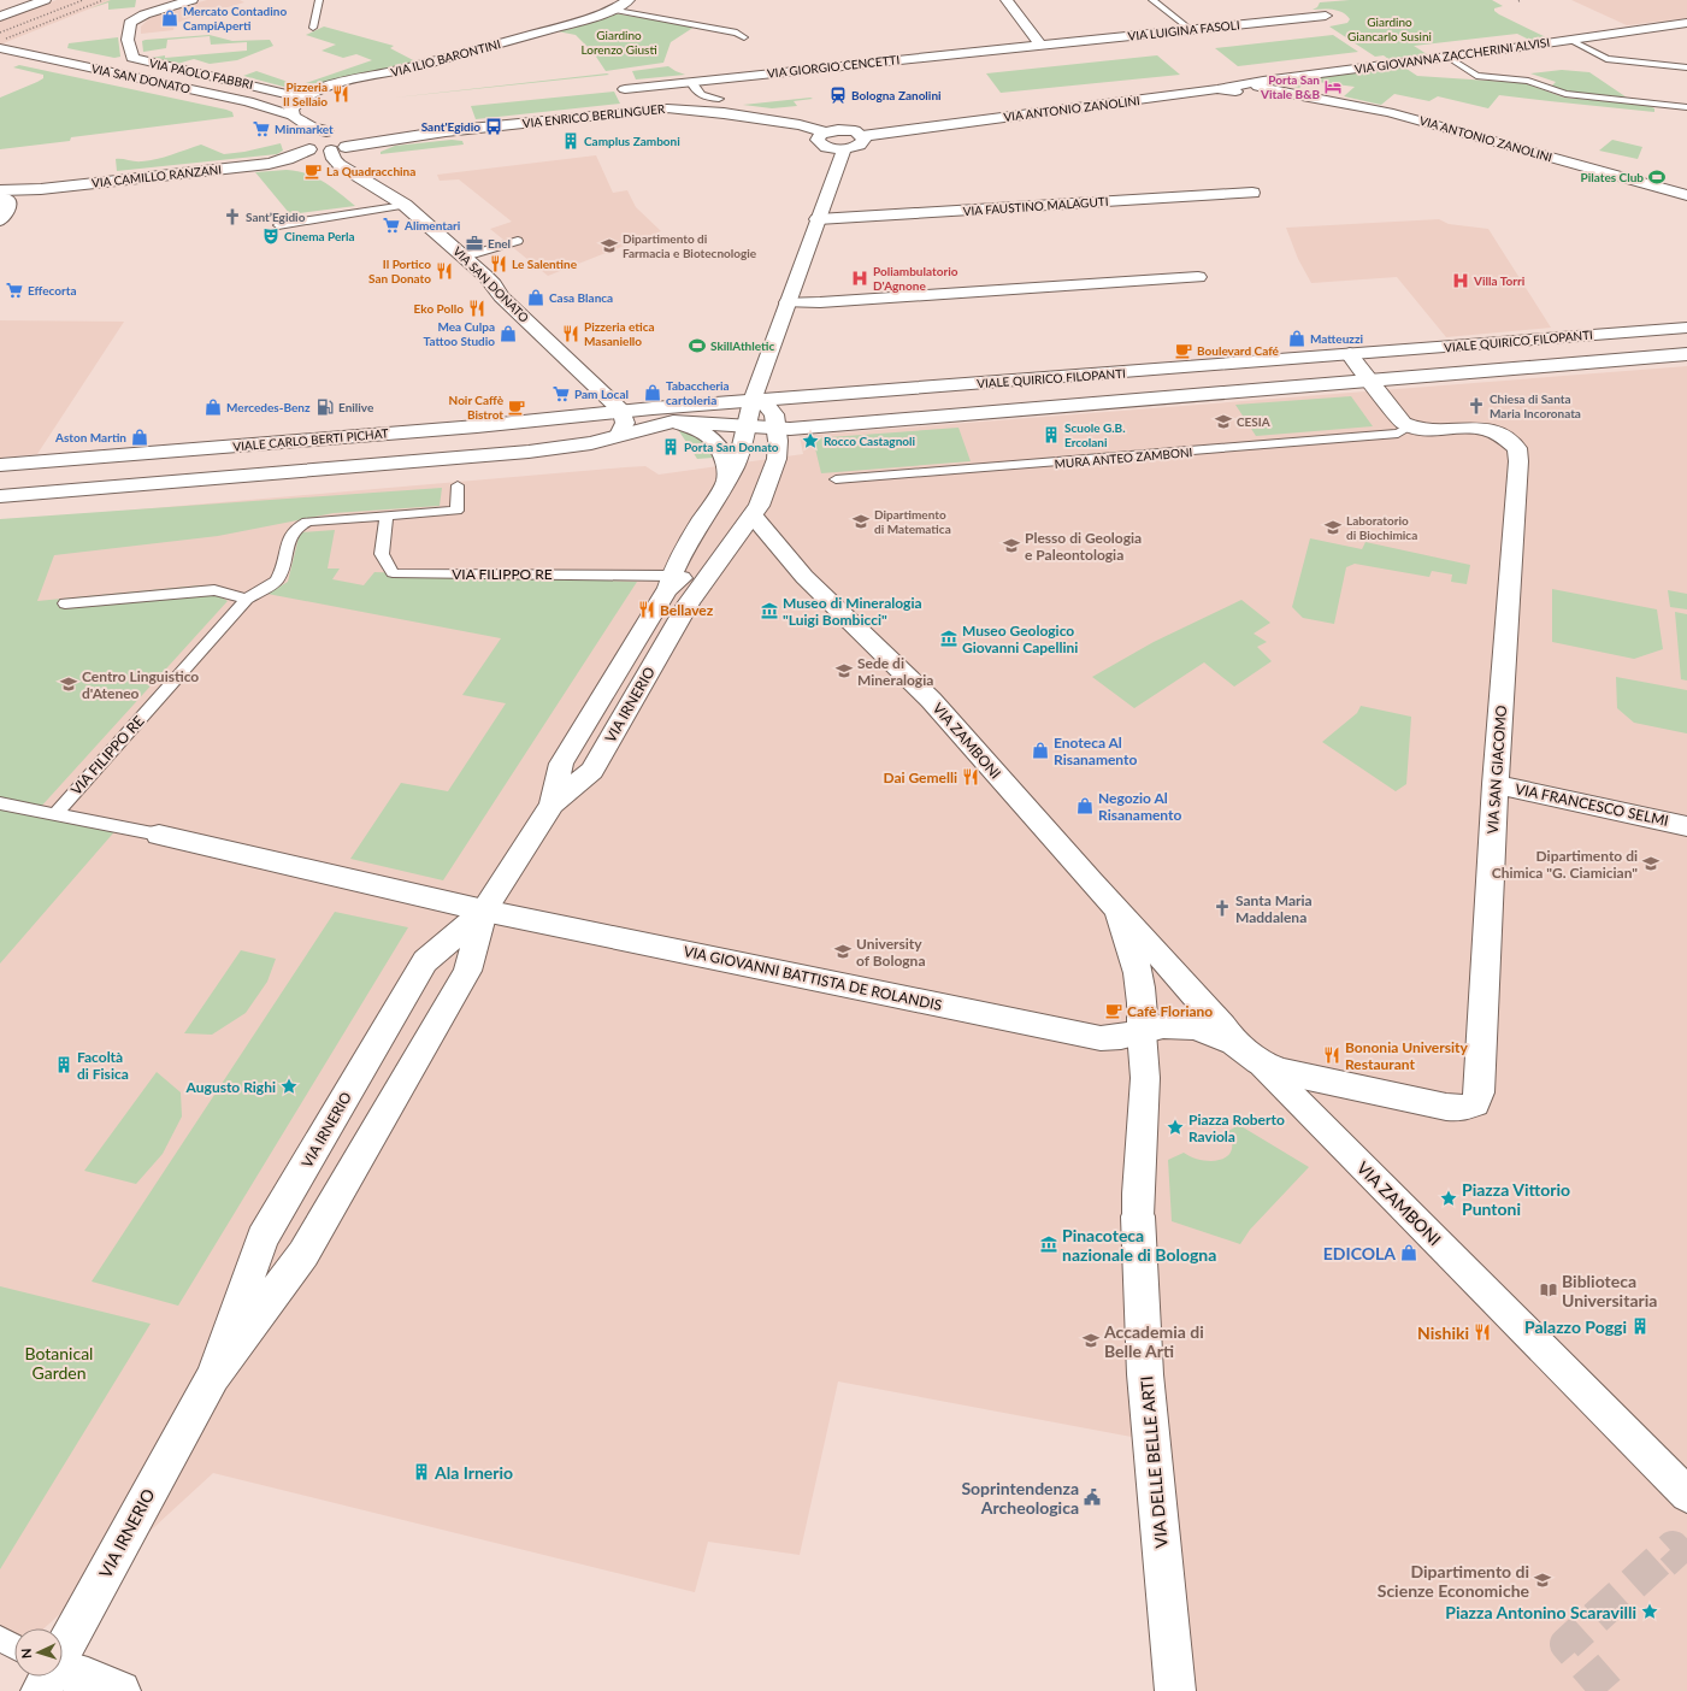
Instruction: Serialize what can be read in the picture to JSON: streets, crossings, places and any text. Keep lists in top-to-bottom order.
{
  "streets": {
    "street": [
      "VIA LUIGINA FASOLI",
      "VIA GIOVANNA ZACCHERINI ALVISI",
      "VIA ILIO BARONTINI",
      "VIA GIORGIO CENCETTI",
      "VIA PAOLO FABBRI",
      "VIA SAN DONATO",
      "VIA ANTONIO ZANOLINI",
      "VIA ENRICO BERLINGUER",
      "VIA CAMILLO RANZANI",
      "VIA FAUSTINO MALAGUTI",
      "VIALE QUIRICO FILOPANTI",
      "VIALE CARLO BERTI PICHAT",
      "VIA FILIPPO RE",
      "VIA IRNERIO",
      "VIA ZAMBONI",
      "VIA SAN GIACOMO",
      "VIA FRANCESCO SELMI",
      "VIA GIOVANNI BATTISTA DE ROLANDIS",
      "VIA DELLE BELLE ARTI"
    ],
    "lane": ["MURA ANTEO ZAMBONI"]
  },
  "crossings": [
    ["VIA LUIGINA FASOLI", "VIA GIORGIO CENCETTI"],
    ["VIA GIOVANNA ZACCHERINI ALVISI", "VIA ANTONIO ZANOLINI"],
    ["VIA ILIO BARONTINI", "VIA PAOLO FABBRI"],
    ["VIA SAN DONATO", "VIA ENRICO BERLINGUER"],
    ["VIA SAN DONATO", "VIA CAMILLO RANZANI"],
    ["VIA SAN DONATO", "VIALE QUIRICO FILOPANTI"],
    ["VIA SAN DONATO", "VIALE CARLO BERTI PICHAT"],
    ["VIA ENRICO BERLINGUER", "VIA CAMILLO RANZANI"],
    ["VIALE QUIRICO FILOPANTI", "VIALE CARLO BERTI PICHAT"],
    ["MURA ANTEO ZAMBONI", "VIA SAN GIACOMO"],
    ["VIA FILIPPO RE", "VIA IRNERIO"],
    ["VIA FILIPPO RE", "VIA GIOVANNI BATTISTA DE ROLANDIS"],
    ["VIA IRNERIO", "VIA GIOVANNI BATTISTA DE ROLANDIS"],
    ["VIA ZAMBONI", "VIA SAN GIACOMO"],
    ["VIA ZAMBONI", "VIA GIOVANNI BATTISTA DE ROLANDIS"],
    ["VIA ZAMBONI", "VIA DELLE BELLE ARTI"],
    ["VIA SAN GIACOMO", "VIA FRANCESCO SELMI"],
    ["VIA SAN GIACOMO", "VIA GIOVANNI BATTISTA DE ROLANDIS"],
    ["VIA GIOVANNI BATTISTA DE ROLANDIS", "VIA DELLE BELLE ARTI"]
  ],
  "parks": ["Giardino Giancarlo Susini", "Giardino Lorenzo Giusti", "Botanical Garden"],
  "places": {
    "shop": [
      "Mercato Contadino CampiAperti",
      "Casa Blanca",
      "Mea Culpa Tattoo Studio",
      "Matteuzzi",
      "Tabaccheria cartoleria",
      "Mercedes-Benz",
      "Aston Martin",
      "Enoteca Al Risanamento",
      "Negozio Al Risanamento",
      "EDICOLA"
    ],
    "hotel": ["Porta San Vitale B&B"],
    "restaurant": [
      "Pizzeria Il Sellaio",
      "Le Salentine",
      "Il Portico San Donato",
      "Eko Pollo",
      "Pizzeria etica Masaniello",
      "Bellavez",
      "Dai Gemelli",
      "Bononia University Restaurant",
      "Nishiki"
    ],
    "station": ["Bologna Zanolini"],
    "bus stop": ["Sant'Egidio"],
    "supermarket": [
      "Minmarket",
      "Alimentari",
      "Effecorta",
      "Pam Local"
    ],
    "building": [
      "Camplus Zamboni",
      "Scuole G.B. Ercolani",
      "Porta San Donato",
      "Facoltà di Fisica",
      "Palazzo Poggi",
      "Ala Irnerio"
    ],
    "cafe": [
      "La Quadracchina",
      "Boulevard Café",
      "Noir Caffè Bistrot",
      "Cafè Floriano"
    ],
    "sports": ["Pilates Club", "SkillAthletic"],
    "church": ["Sant’Egidio", "Chiesa di Santa Maria Incoronata", "Santa Maria Maddalena"],
    "theatre": ["Cinema Perla"],
    "office": ["Enel"],
    "school or university": [
      "Dipartimento di Farmacia e Biotecnologie",
      "CESIA",
      "Dipartimento di Matematica",
      "Laboratorio di Biochimica",
      "Plesso di Geologia e Paleontologia",
      "Sede di Mineralogia",
      "Centro Linguistico d'Ateneo",
      "Dipartimento di Chimica \"G. Ciamician\"",
      "University of Bologna",
      "Accademia di Belle Arti",
      "Dipartimento di Scienze Economiche"
    ],
    "hospital": ["Poliambulatorio D'Agnone", "Villa Torri"],
    "fuel station": ["Enilive"],
    "place": [
      "Rocco Castagnoli",
      "Augusto Righi",
      "Piazza Roberto Raviola",
      "Piazza Vittorio Puntoni",
      "Piazza Antonino Scaravilli"
    ],
    "museum": ["Museo di Mineralogia \"Luigi Bombicci\"", "Museo Geologico Giovanni Capellini", "Pinacoteca nazionale di Bologna"],
    "library": ["Biblioteca Universitaria"],
    "public building": ["Soprintendenza Archeologica"]
  },
  "north": "left"
}
